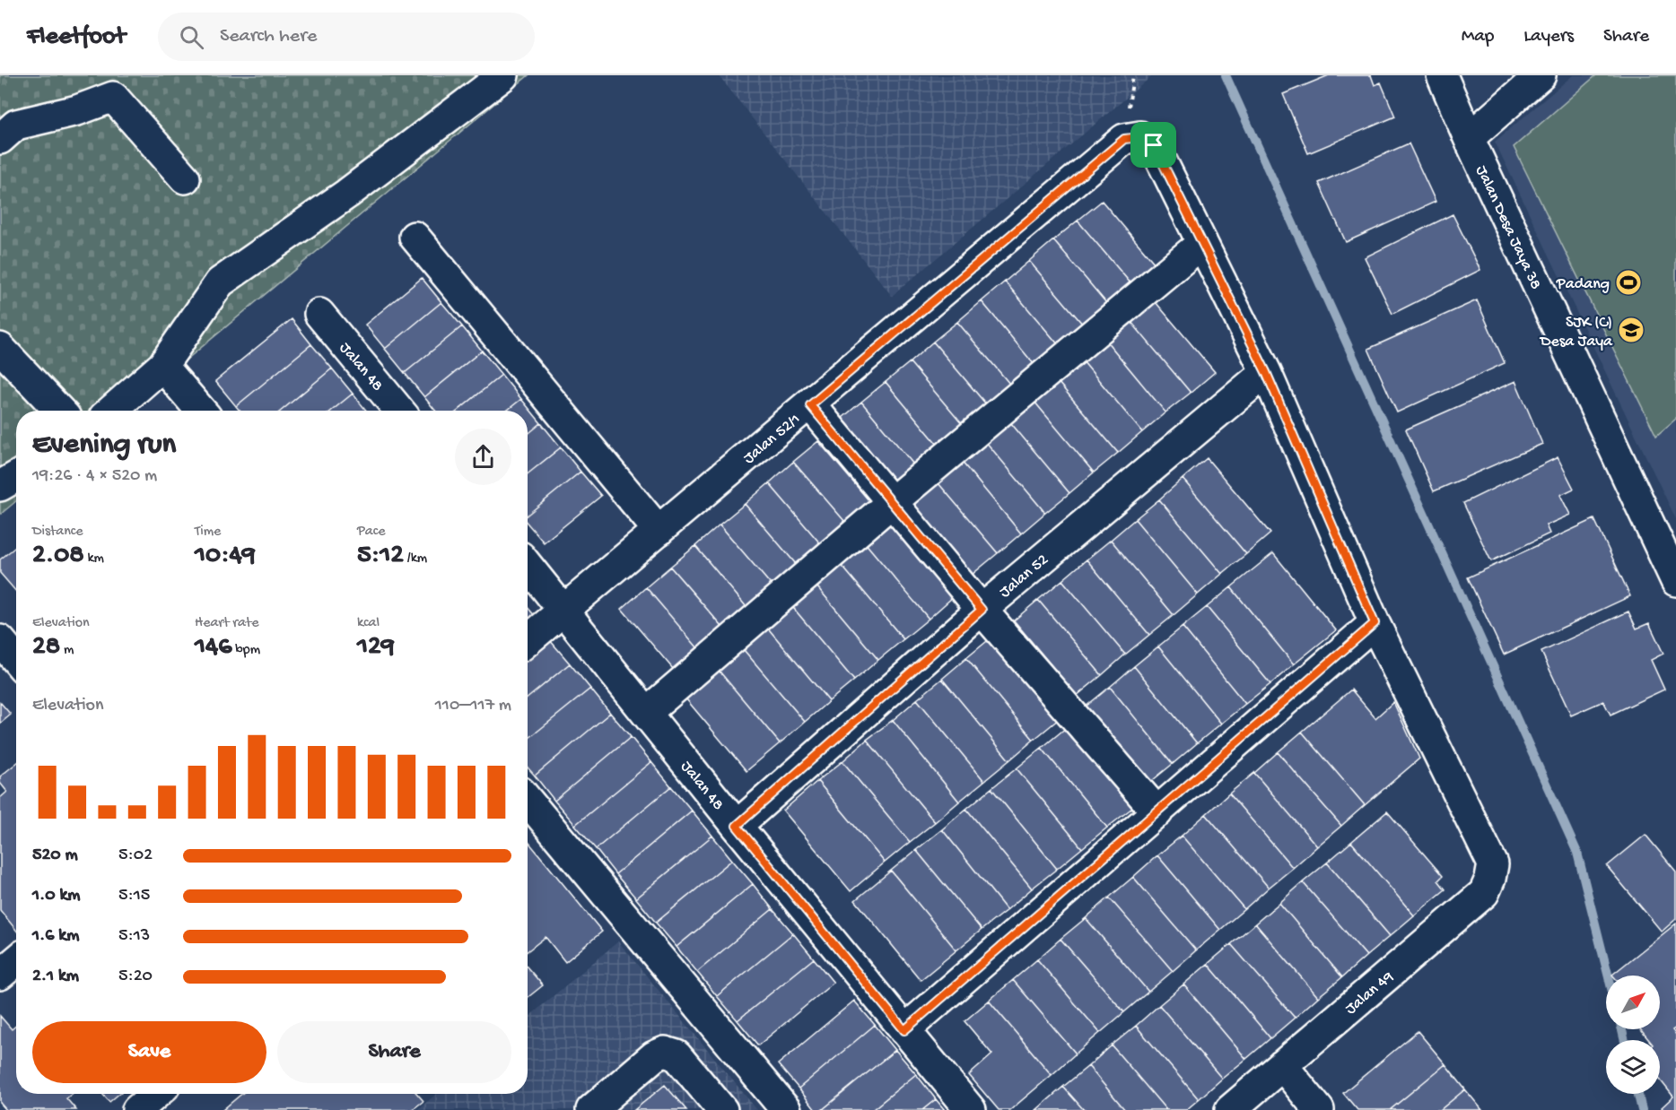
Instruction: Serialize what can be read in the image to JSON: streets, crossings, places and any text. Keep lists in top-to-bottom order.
{
  "streets": {
    "street": [
      "Jalan Desa Jaya 38",
      "Jalan 48",
      "Jalan 52/1",
      "Jalan 52",
      "Jalan 49"
    ]
  },
  "crossings": [
    ["Jalan 48", "Jalan 52/1"],
    ["Jalan 48", "Jalan 52"]
  ],
  "places": {
    "sports": ["Padang"],
    "school or university": ["SJK (C) Desa Jaya"]
  },
  "north": "top right",
  "page": {
    "header": "Fleetfoot",
    "search": "Search here",
    "nav": ["Map", "Layers", "Share"],
    "heading": ["Evening run", "19:26 · 4 × 520 m"],
    "stats": [
      ["Distance", "2.08 km"],
      ["Time", "10:49"],
      ["Pace", "5:12 /km"],
      ["Elevation", "28 m"],
      ["Heart rate", "146 bpm"],
      ["kcal", "129"]
    ],
    "chart": ["Elevation", "110–117 m"],
    "list": [
      {
        "name": "520 m",
        "note": "5:02"
      },
      {
        "name": "1.0 km",
        "note": "5:15"
      },
      {
        "name": "1.6 km",
        "note": "5:13"
      },
      {
        "name": "2.1 km",
        "note": "5:20"
      }
    ],
    "buttons": ["Save", "Share"]
  }
}
